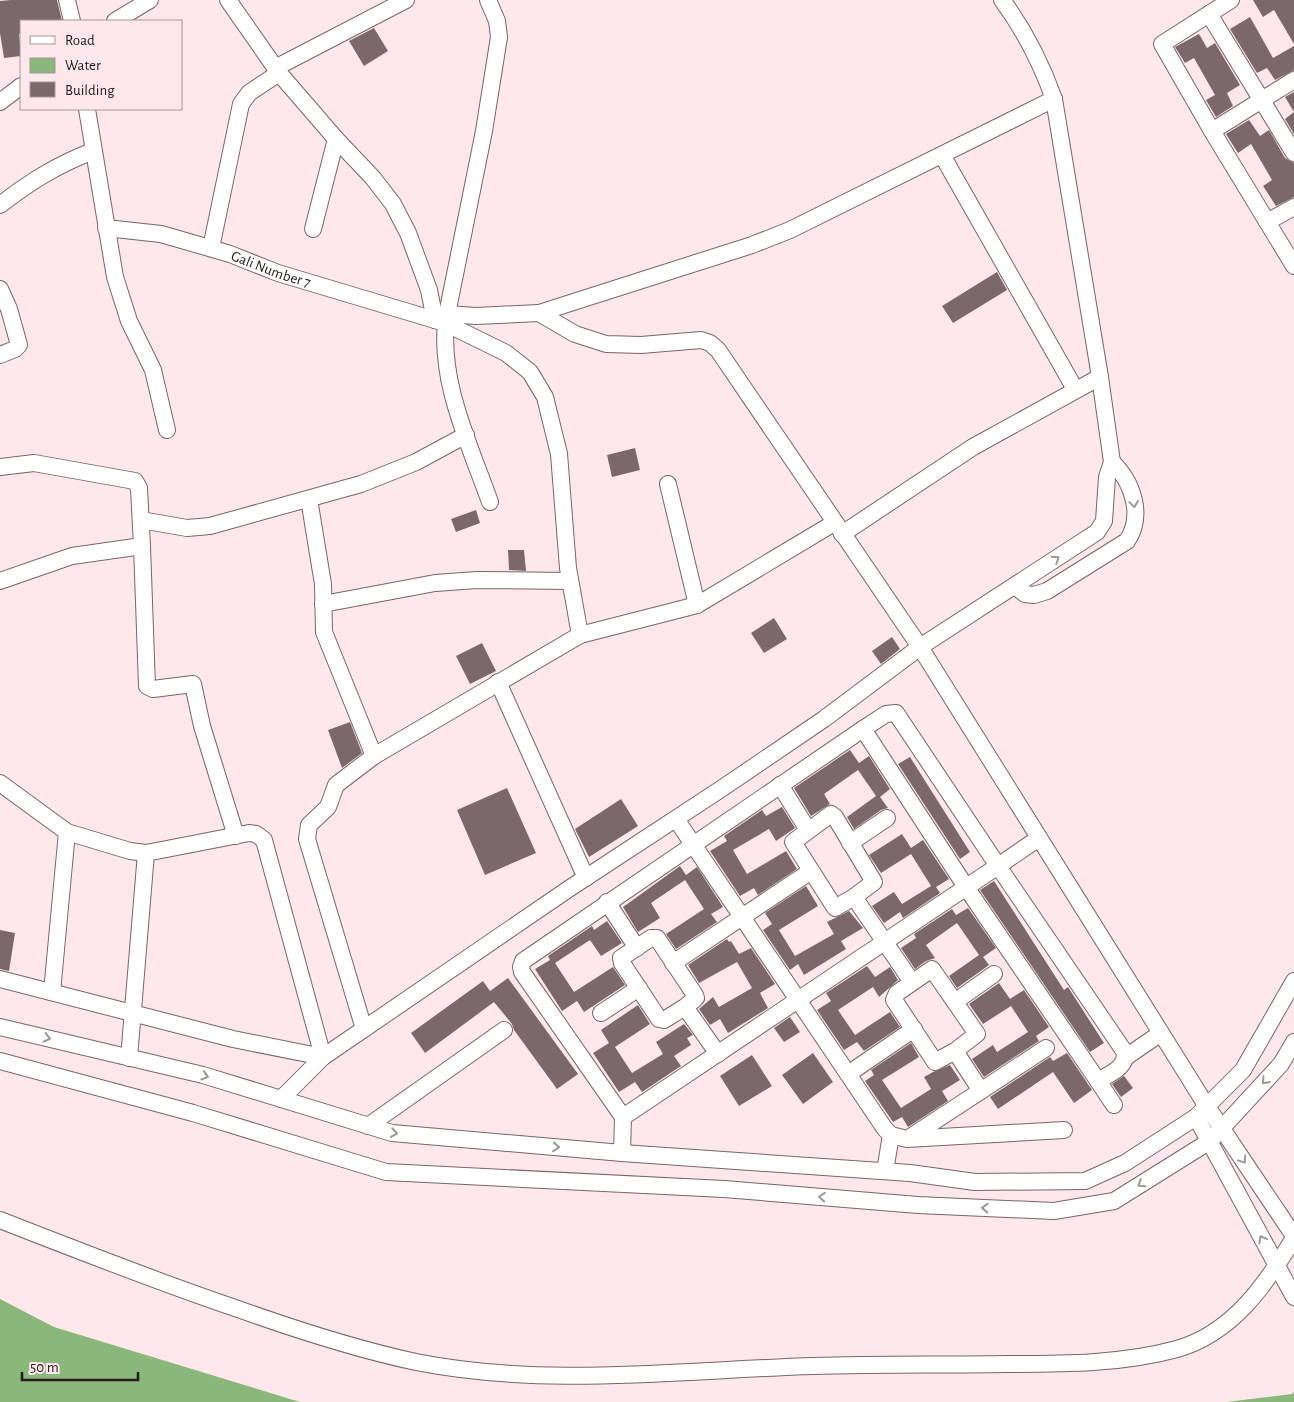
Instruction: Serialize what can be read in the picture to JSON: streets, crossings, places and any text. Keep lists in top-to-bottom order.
{
  "streets": {
    "street": ["Gali Number 7"]
  },
  "legend": ["Road", "Water", "Building"],
  "scale_bar": "50 m"
}
